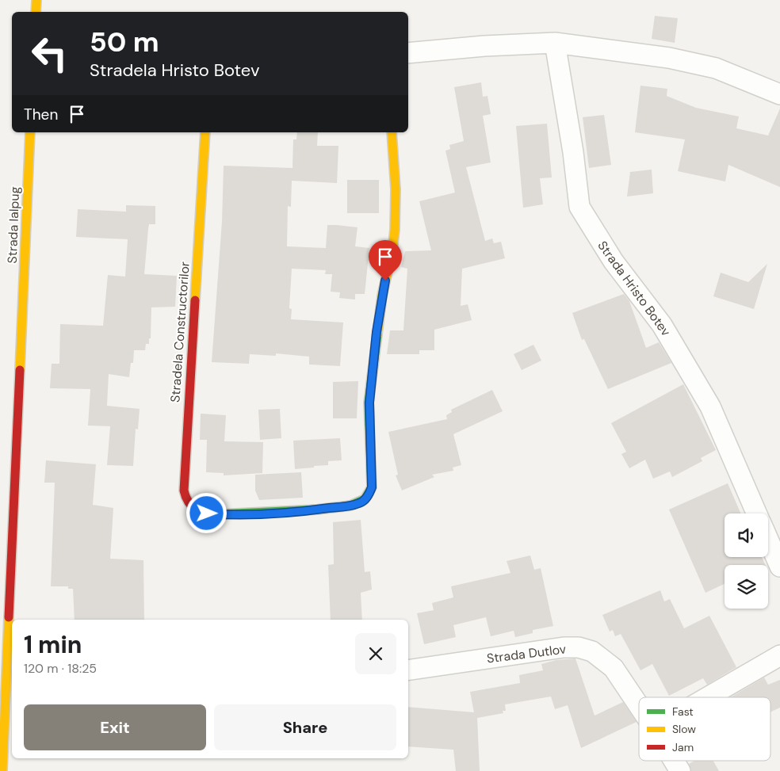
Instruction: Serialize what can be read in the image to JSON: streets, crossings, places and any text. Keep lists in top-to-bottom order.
{
  "streets": {
    "street": [
      "Strada Ialpug",
      "Strada Hristo Botev",
      "Stradela Constructorilor",
      "Strada Dutlov"
    ]
  },
  "legend": ["Fast", "Slow", "Jam"],
  "page": {
    "turn": ["50 m", "Stradela Hristo Botev"],
    "then": "Then",
    "heading": ["1 min", "120 m · 18:25"],
    "buttons": ["Exit", "Share"]
  }
}
